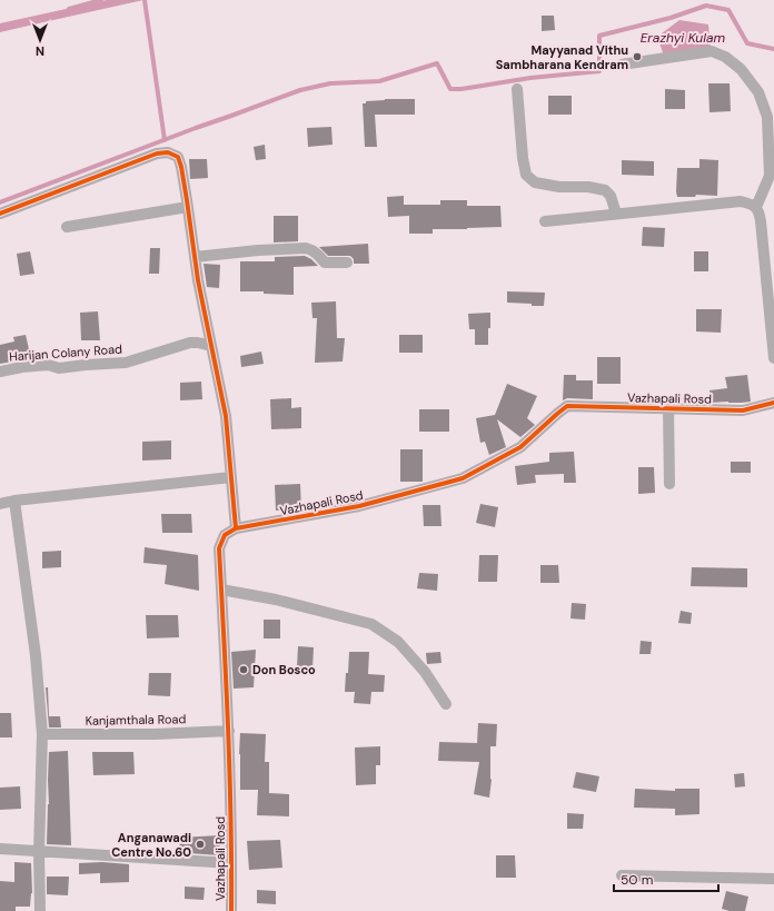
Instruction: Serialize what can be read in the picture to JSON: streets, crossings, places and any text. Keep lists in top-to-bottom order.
{
  "streets": {
    "street": ["Harijan Colany Road", "Vazhapali Rosd", "Kanjamthala Road"]
  },
  "crossings": [
    ["Vazhapali Rosd", "Kanjamthala Road"]
  ],
  "water": ["Erazhyi Kulam"],
  "places": ["Mayyanad Vithu Sambharana Kendram", "Don Bosco", "Anganawadi Centre No.60"],
  "scale_bar": "50 m",
  "north": "bottom"
}
